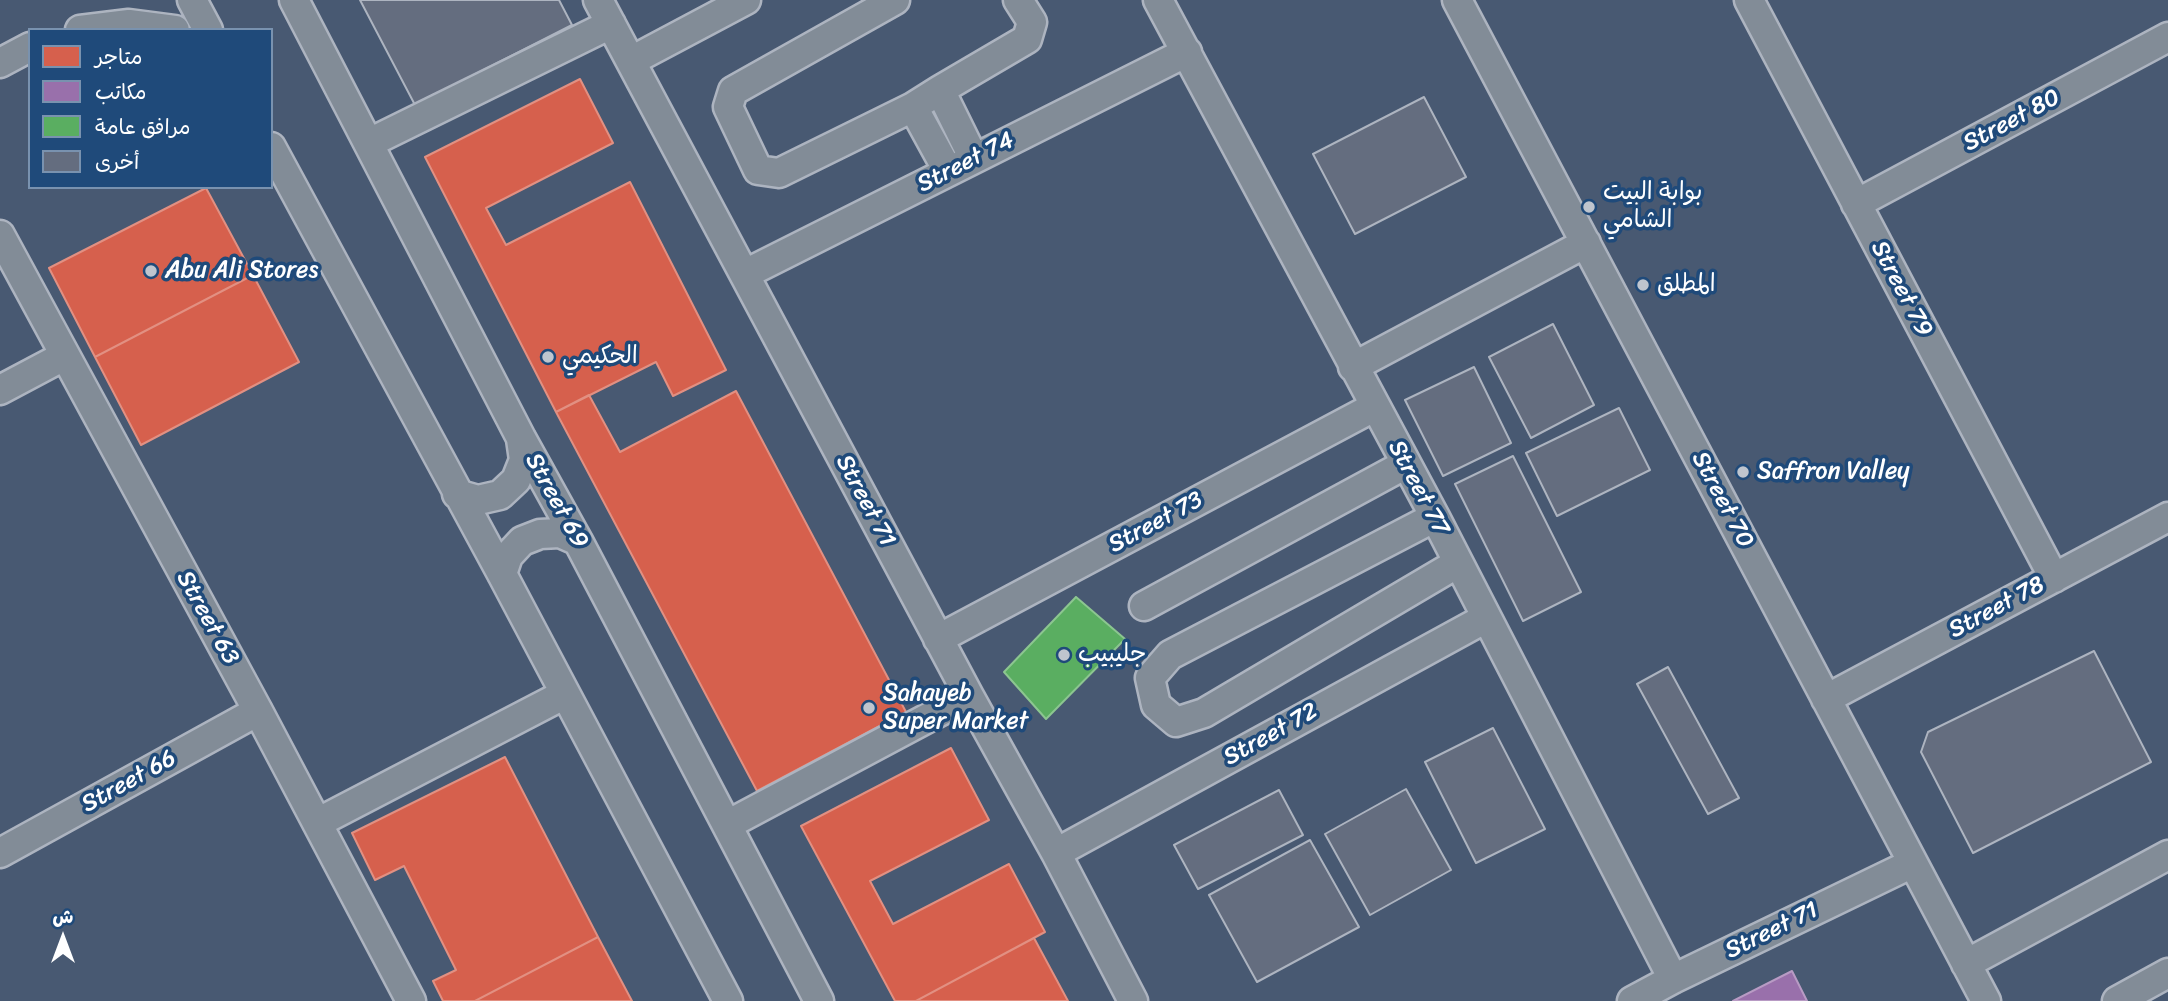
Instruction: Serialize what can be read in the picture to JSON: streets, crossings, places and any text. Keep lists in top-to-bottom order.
{
  "streets": {
    "street": [
      "Street 80",
      "Street 74",
      "Street 79",
      "Street 77",
      "Street 70",
      "Street 69",
      "Street 71",
      "Street 73",
      "Street 78",
      "Street 63",
      "Street 72",
      "Street 66"
    ]
  },
  "crossings": [
    ["Street 80", "Street 79"],
    ["Street 74", "Street 77"],
    ["Street 74", "Street 71"],
    ["Street 79", "Street 78"],
    ["Street 77", "Street 71"],
    ["Street 77", "Street 73"],
    ["Street 77", "Street 72"],
    ["Street 70", "Street 71"],
    ["Street 70", "Street 78"],
    ["Street 71", "Street 73"],
    ["Street 71", "Street 72"],
    ["Street 63", "Street 66"]
  ],
  "places": [
    "بوابة البيت الشامي",
    "Abu Ali Stores",
    "المطلق",
    "الحكيمي",
    "Saffron Valley",
    "جليبيب",
    "Sahayeb Super Market"
  ],
  "legend": [
    "متاجر",
    "مكاتب",
    "مرافق عامة",
    "أخرى"
  ],
  "north": "top"
}
